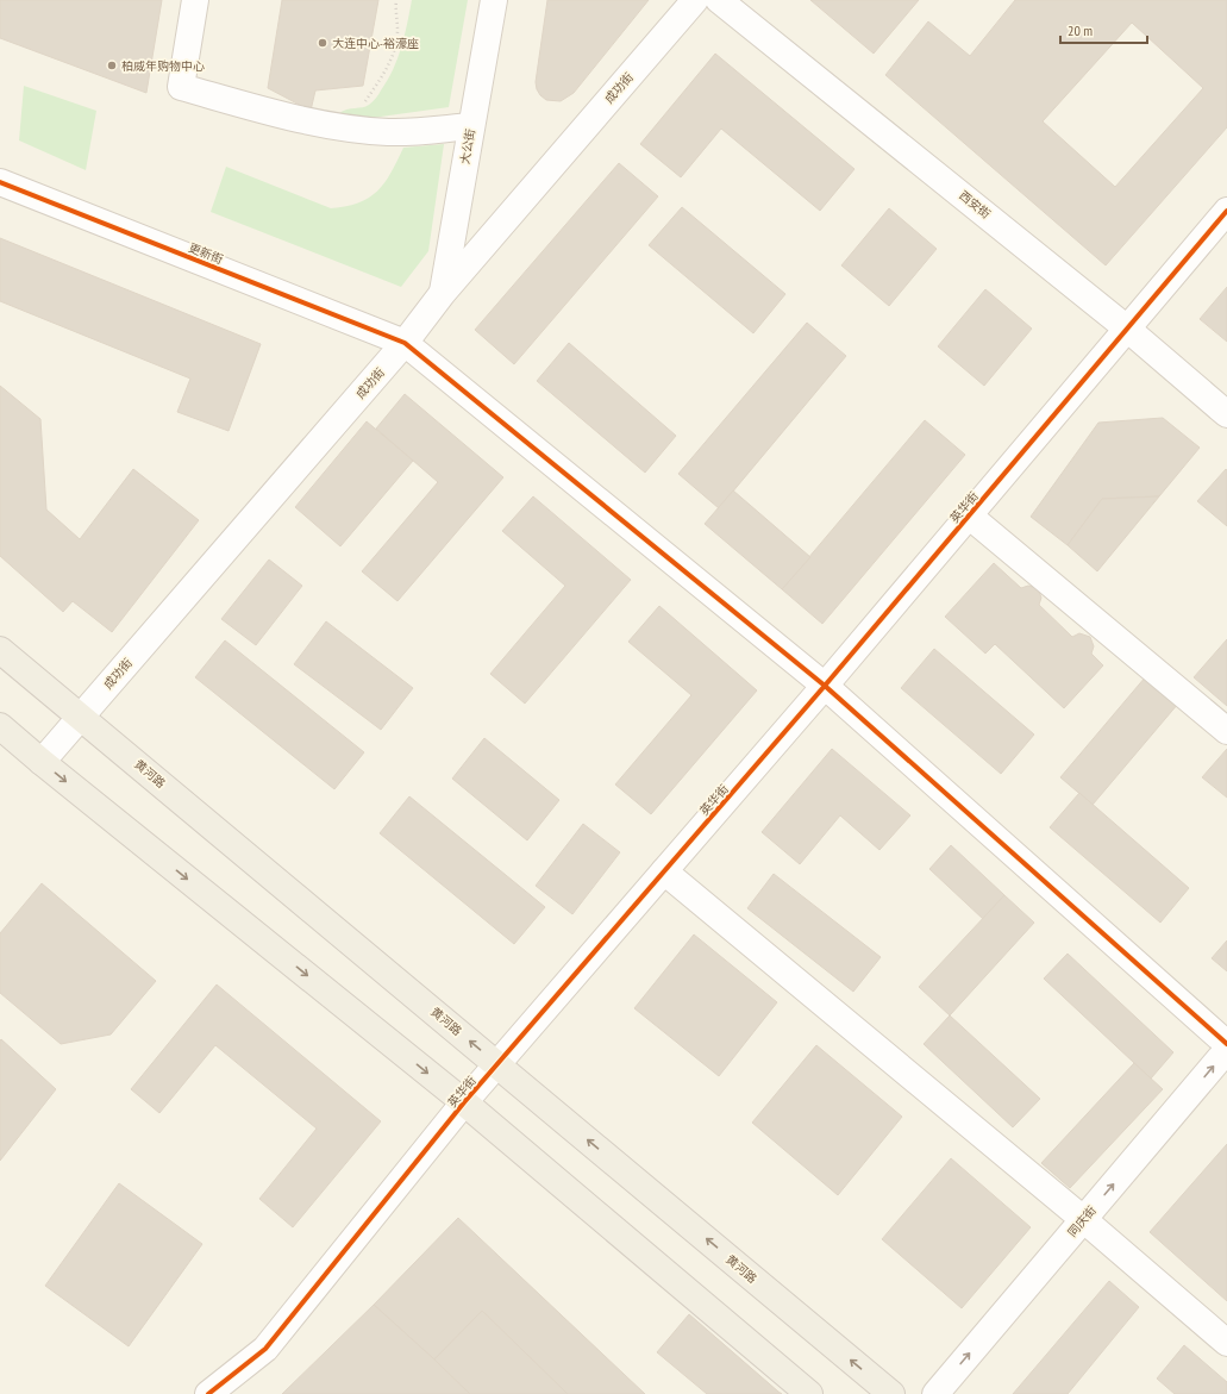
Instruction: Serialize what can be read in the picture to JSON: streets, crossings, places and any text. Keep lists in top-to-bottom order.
{
  "streets": {
    "main road": ["黄河路"],
    "street": [
      "成功街",
      "大公街",
      "西安街",
      "更新街",
      "英华街",
      "同庆街"
    ]
  },
  "crossings": [
    ["成功街", "大公街"],
    ["成功街", "更新街"],
    ["成功街", "黄河路"],
    ["西安街", "英华街"],
    ["更新街", "英华街"],
    ["英华街", "黄河路"]
  ],
  "one_way": ["同庆街"],
  "places": ["大连中心-裕濠座", "柏威年购物中心"],
  "scale_bar": "20 m"
}
